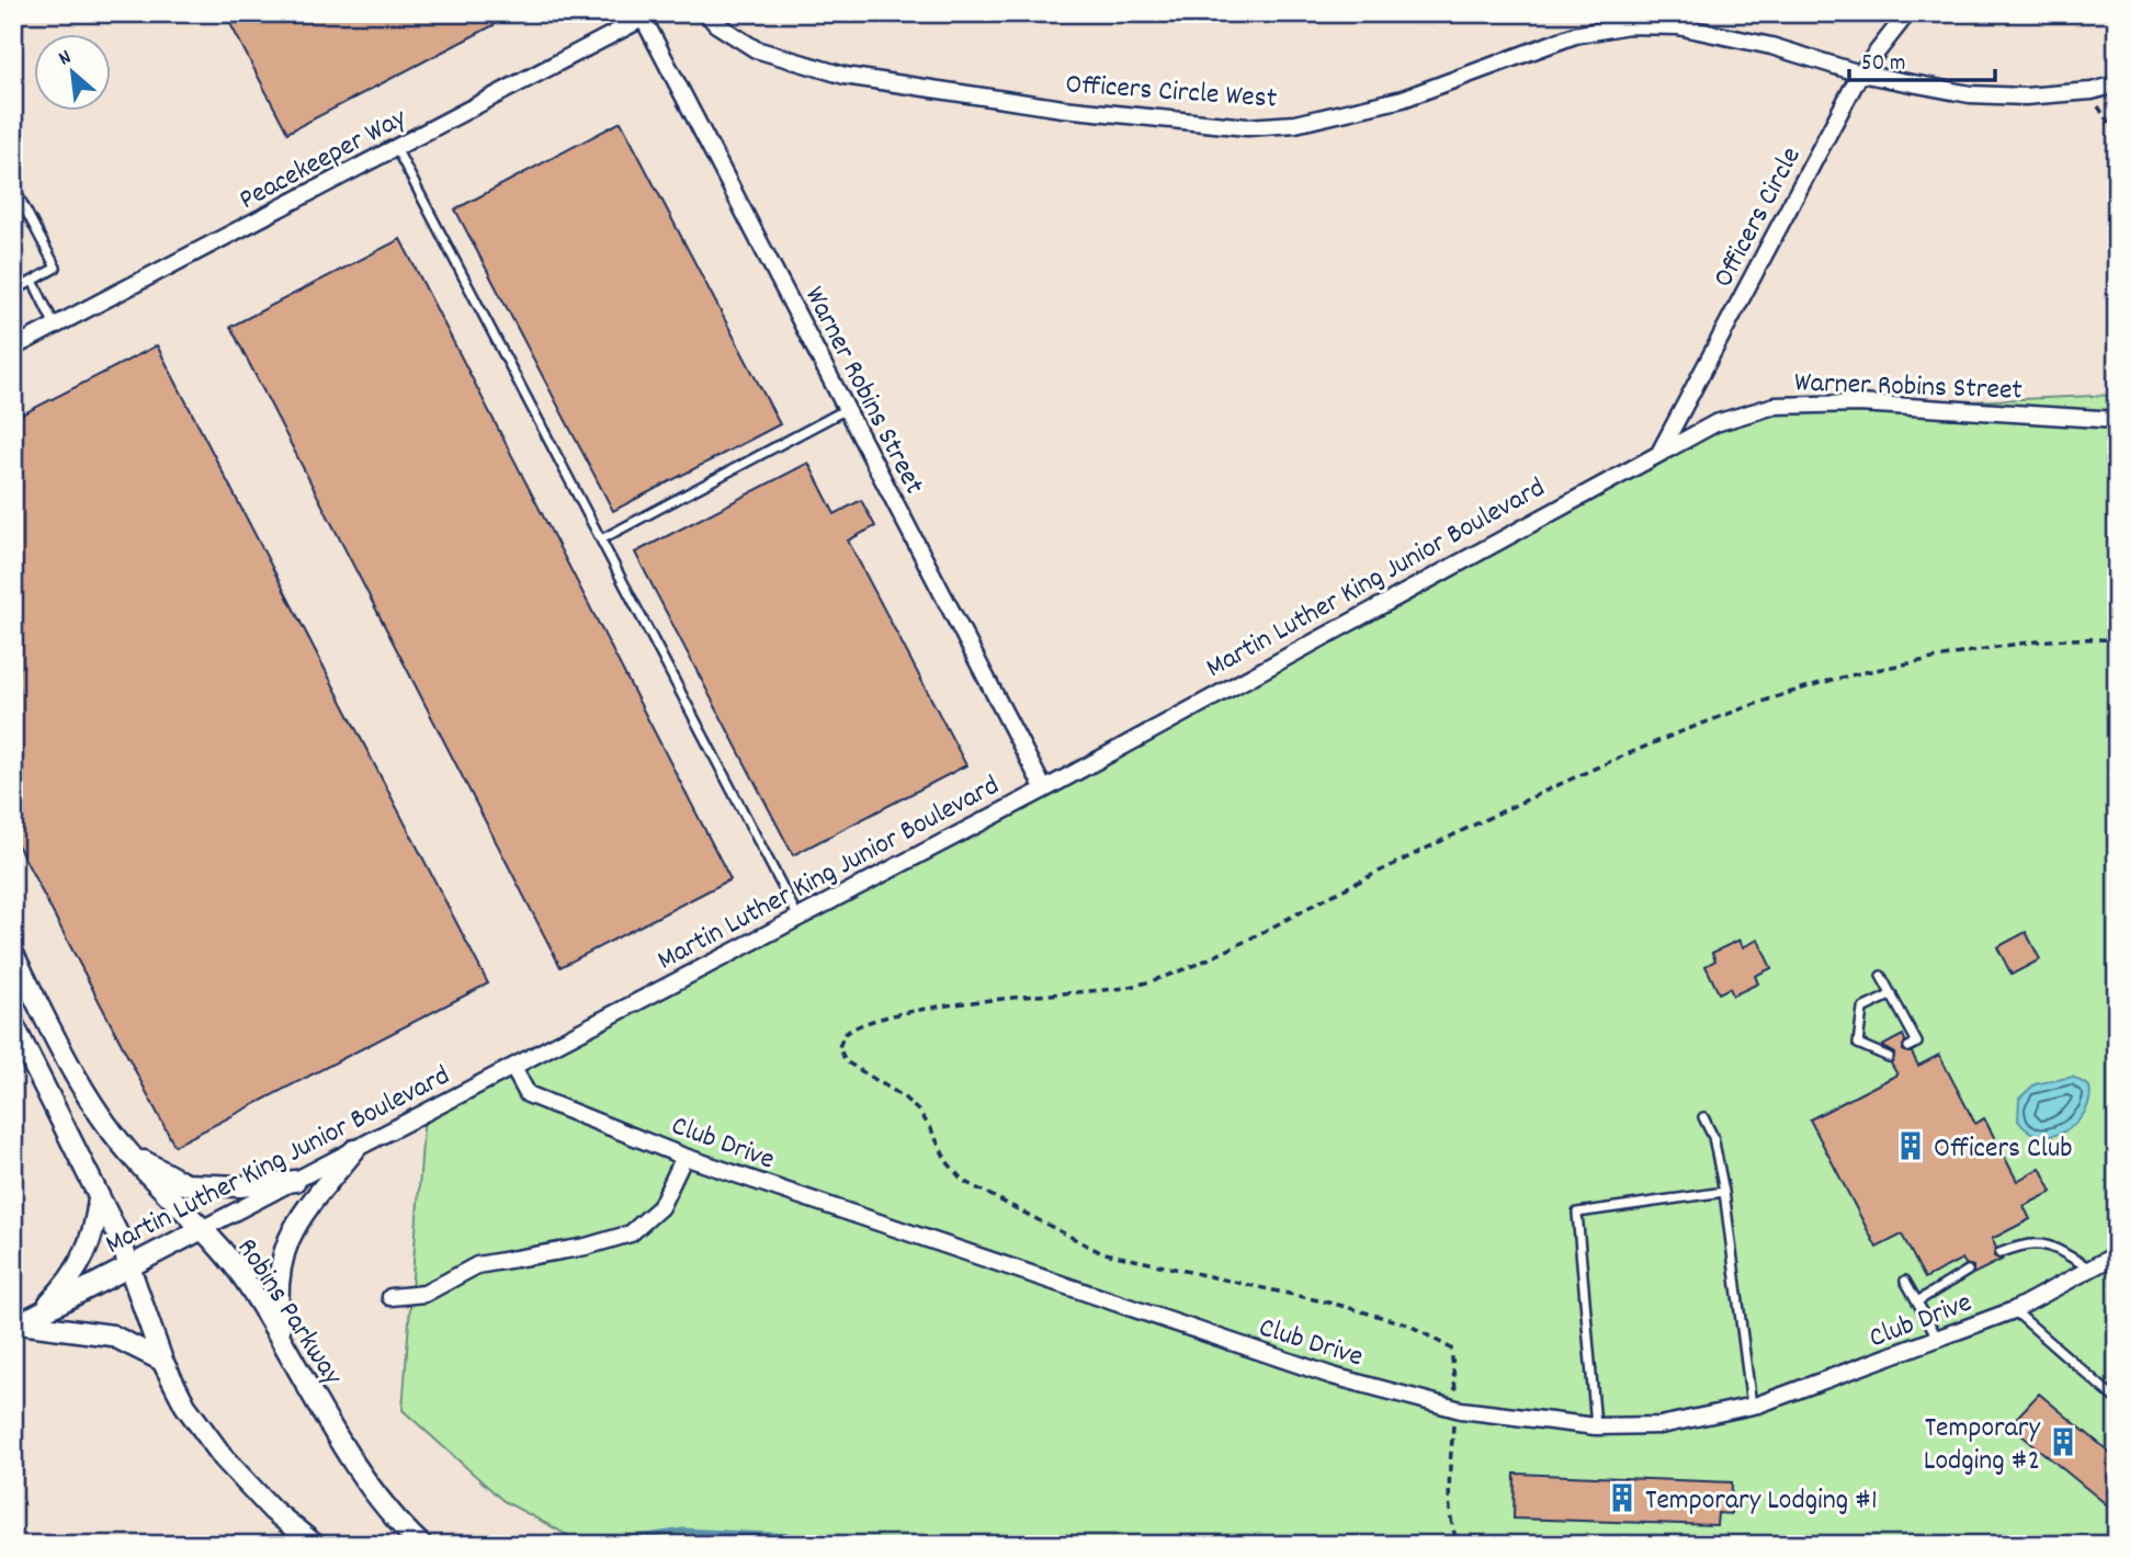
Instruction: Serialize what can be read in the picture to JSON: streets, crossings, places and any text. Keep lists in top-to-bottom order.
{
  "streets": {
    "street": [
      "Officers Circle West",
      "Peacekeeper Way",
      "Officers Circle",
      "Warner Robins Street",
      "Martin Luther King Junior Boulevard",
      "Club Drive",
      "Robins Parkway"
    ]
  },
  "crossings": [
    ["Officers Circle West", "Officers Circle"],
    ["Peacekeeper Way", "Warner Robins Street"],
    ["Officers Circle", "Warner Robins Street"],
    ["Officers Circle", "Martin Luther King Junior Boulevard"],
    ["Warner Robins Street", "Martin Luther King Junior Boulevard"],
    ["Martin Luther King Junior Boulevard", "Club Drive"],
    ["Martin Luther King Junior Boulevard", "Robins Parkway"]
  ],
  "places": {
    "building": ["Officers Club", "Temporary Lodging #2", "Temporary Lodging #1"]
  },
  "scale_bar": "50 m",
  "north": "top left"
}
